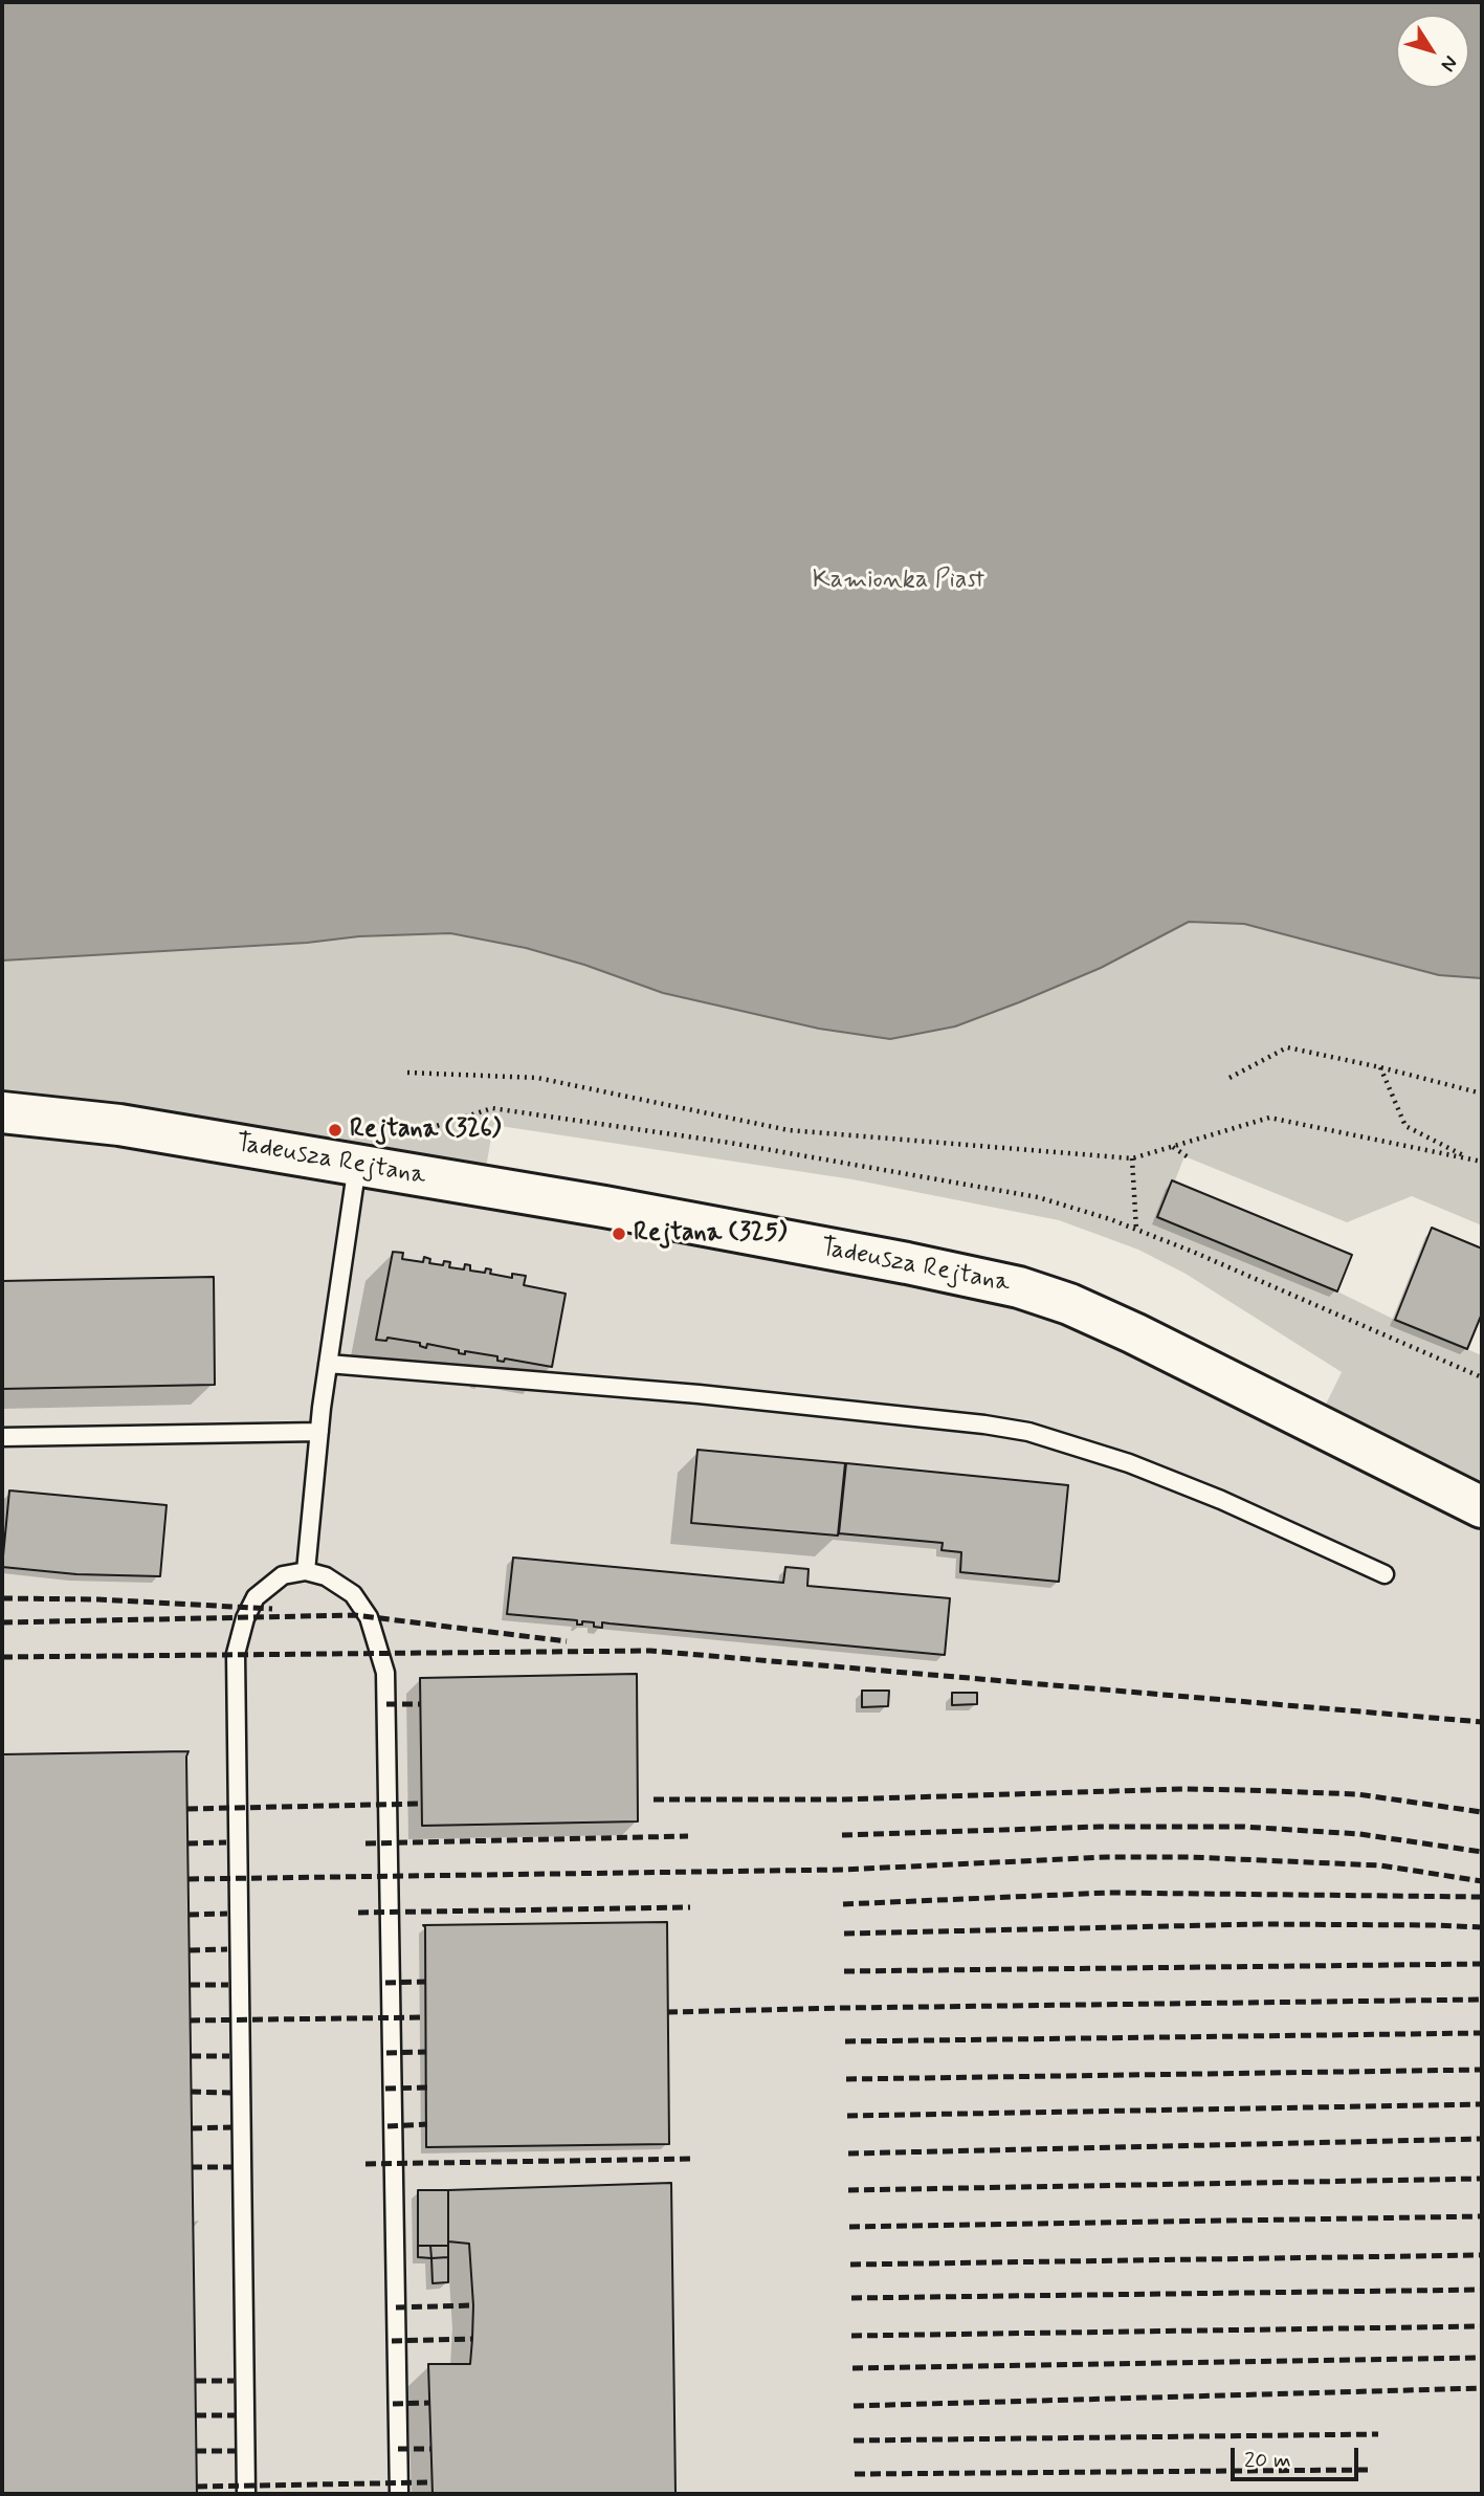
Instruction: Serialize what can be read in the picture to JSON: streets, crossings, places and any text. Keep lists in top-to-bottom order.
{
  "streets": {
    "street": ["Tadeusza Rejtana"]
  },
  "parks": ["Kamionka Piast"],
  "places": ["Rejtana (326)", "Rejtana (325)"],
  "scale_bar": "20 m",
  "north": "bottom right"
}
